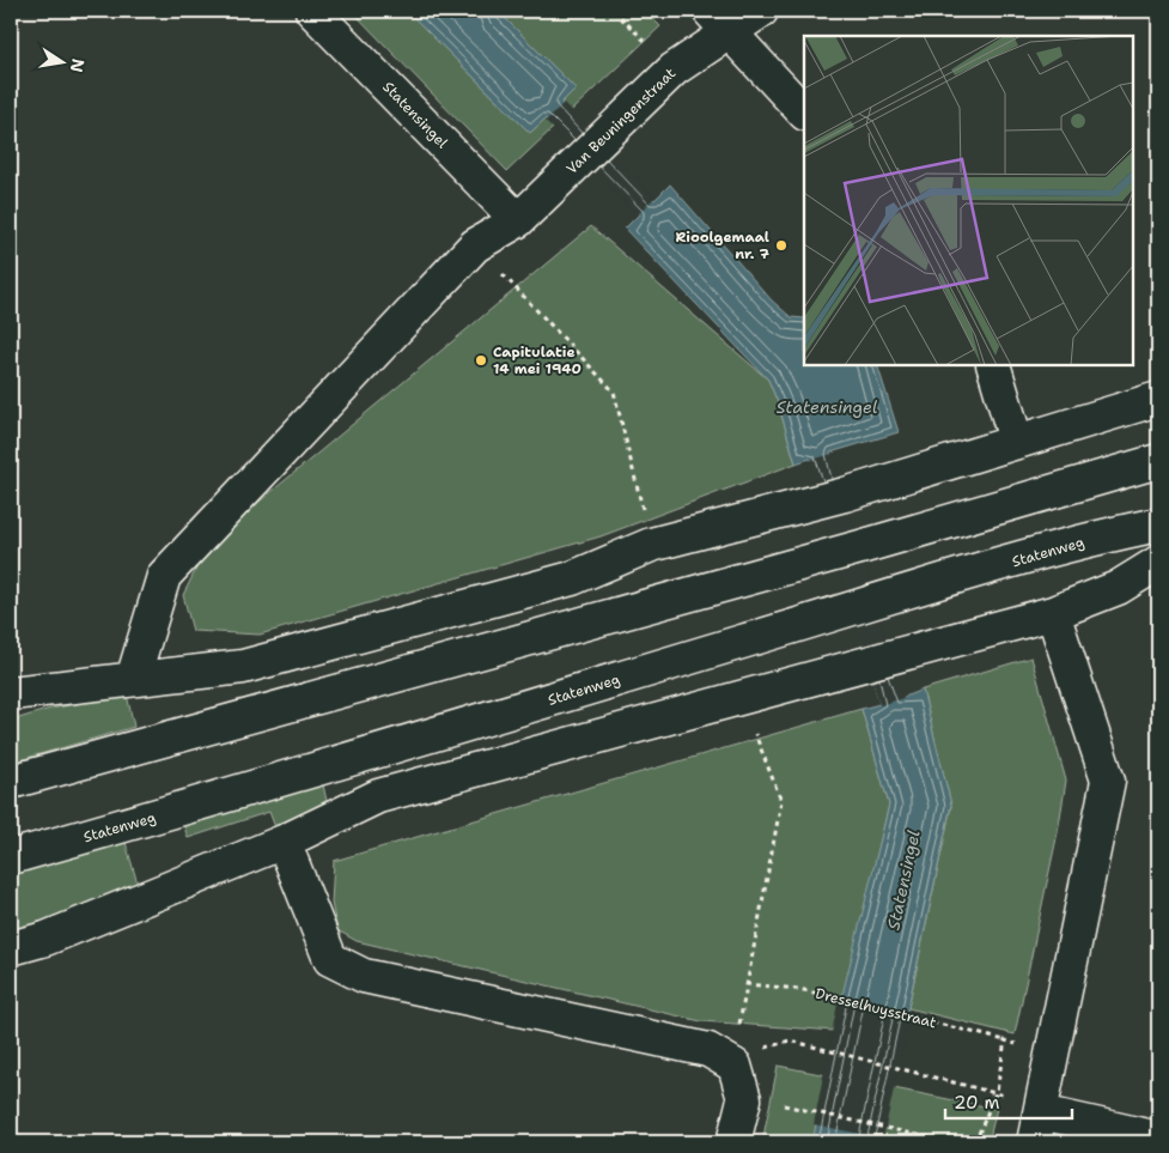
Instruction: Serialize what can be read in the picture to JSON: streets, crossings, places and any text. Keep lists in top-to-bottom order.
{
  "streets": {
    "street": ["Statensingel", "Van Beuningenstraat", "Statenweg"],
    "path": ["Dresselhuysstraat"]
  },
  "crossings": [
    ["Statensingel", "Van Beuningenstraat"]
  ],
  "water": ["Statensingel"],
  "places": ["Rioolgemaal nr. 7", "Capitulatie 14 mei 1940"],
  "scale_bar": "20 m",
  "north": "right"
}
